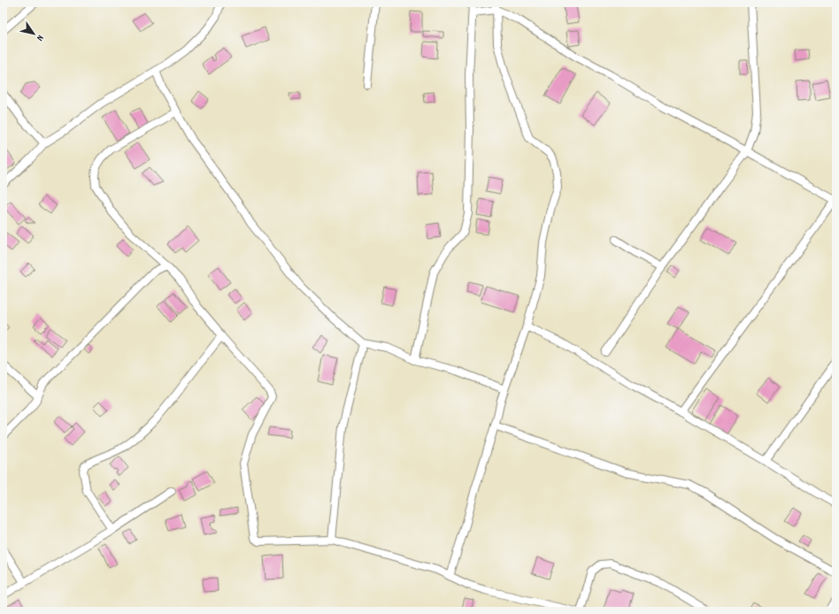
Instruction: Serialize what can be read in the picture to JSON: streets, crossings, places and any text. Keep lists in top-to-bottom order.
{
  "north": "bottom right"
}
